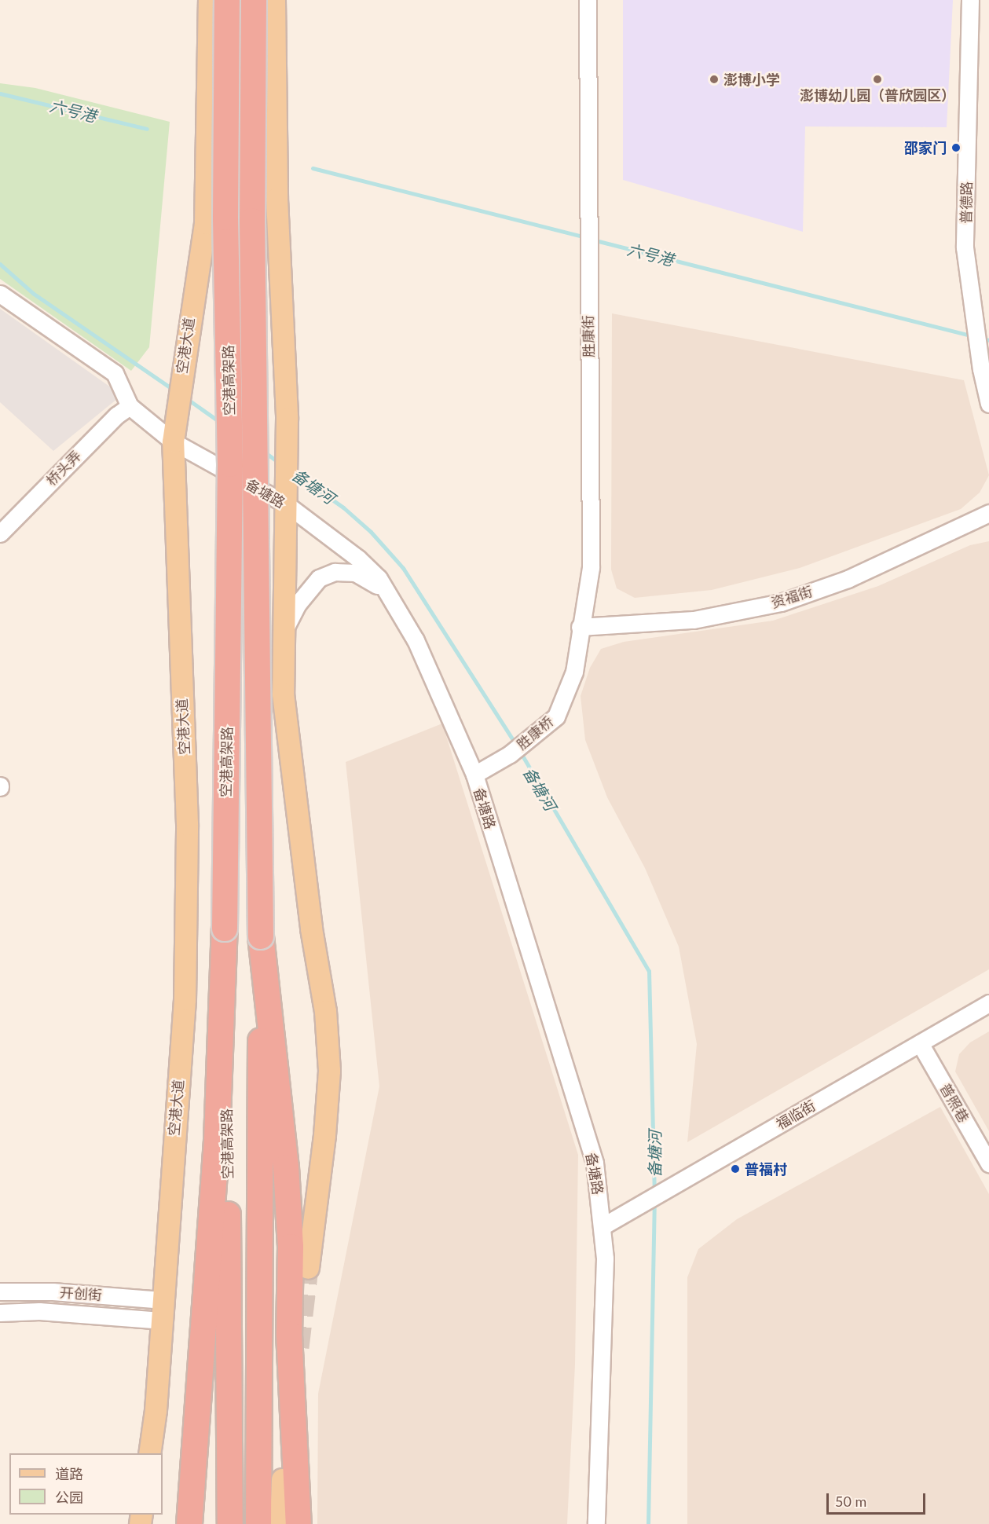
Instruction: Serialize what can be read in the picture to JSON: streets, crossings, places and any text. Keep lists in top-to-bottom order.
{
  "streets": {
    "highway": ["空港高架路"],
    "main road": ["空港大道"],
    "street": [
      "普德路",
      "胜康街",
      "桥头弄",
      "备塘路",
      "资福街",
      "胜康桥",
      "普照巷",
      "福临街",
      "开创街"
    ]
  },
  "crossings": [
    ["胜康街", "资福街"],
    ["胜康街", "胜康桥"],
    ["空港大道", "备塘路"],
    ["空港大道", "开创街"],
    ["桥头弄", "备塘路"],
    ["备塘路", "胜康桥"],
    ["备塘路", "福临街"],
    ["普照巷", "福临街"]
  ],
  "water": ["六号港", "备塘河"],
  "places": [
    "澎博小学",
    "澎博幼儿园（普欣园区）",
    "邵家门",
    "普福村"
  ],
  "legend": ["道路", "公园"],
  "scale_bar": "50 m"
}
